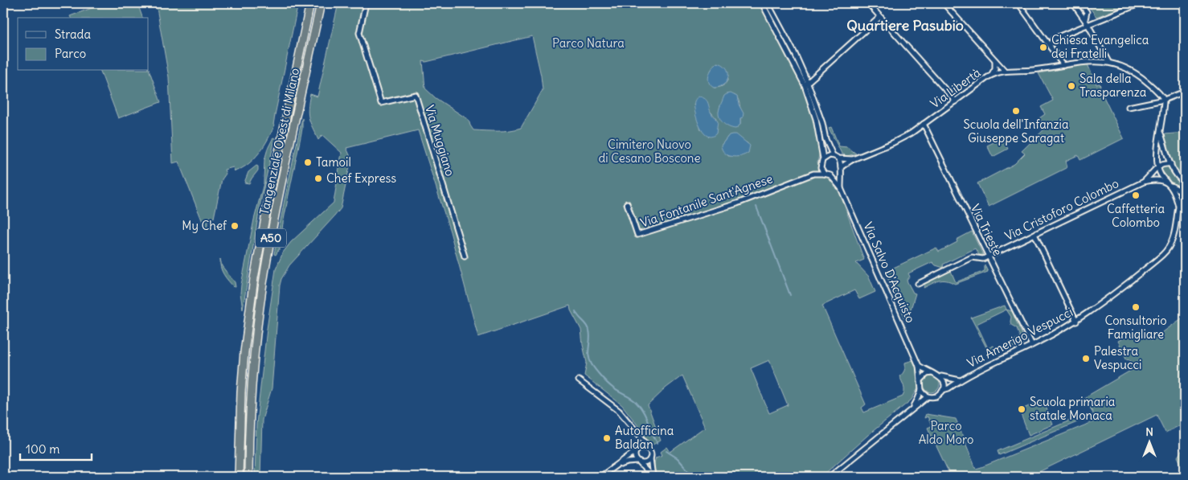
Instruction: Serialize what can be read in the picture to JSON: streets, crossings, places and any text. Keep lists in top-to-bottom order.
{
  "streets": {
    "highway": ["Tangenziale Ovest di Milano", "A50"],
    "street": [
      "Via Libertà",
      "Via Muggiano",
      "Via Fontanile Sant'Agnese",
      "Via Cristoforo Colombo",
      "Via Trieste",
      "Via Salvo D'Acquisto",
      "Via Amerigo Vespucci"
    ]
  },
  "crossings": [
    ["Via Libertà", "Via Trieste"],
    ["Via Cristoforo Colombo", "Via Trieste"],
    ["Via Trieste", "Via Amerigo Vespucci"],
    ["Via Salvo D'Acquisto", "Via Amerigo Vespucci"]
  ],
  "districts": ["Quartiere Pasubio"],
  "parks": ["Parco Natura", "Cimitero Nuovo di Cesano Boscone", "Parco Aldo Moro"],
  "places": [
    "Chiesa Evangelica dei Fratelli",
    "Sala della Trasparenza",
    "Scuola dell'Infanzia Giuseppe Saragat",
    "Tamoil",
    "Chef Express",
    "Caffetteria Colombo",
    "My Chef",
    "Consultorio Famigliare",
    "Palestra Vespucci",
    "Scuola primaria statale Monaca",
    "Autofficina Baldan"
  ],
  "legend": ["Strada", "Parco"],
  "scale_bar": "100 m",
  "north": "top"
}
